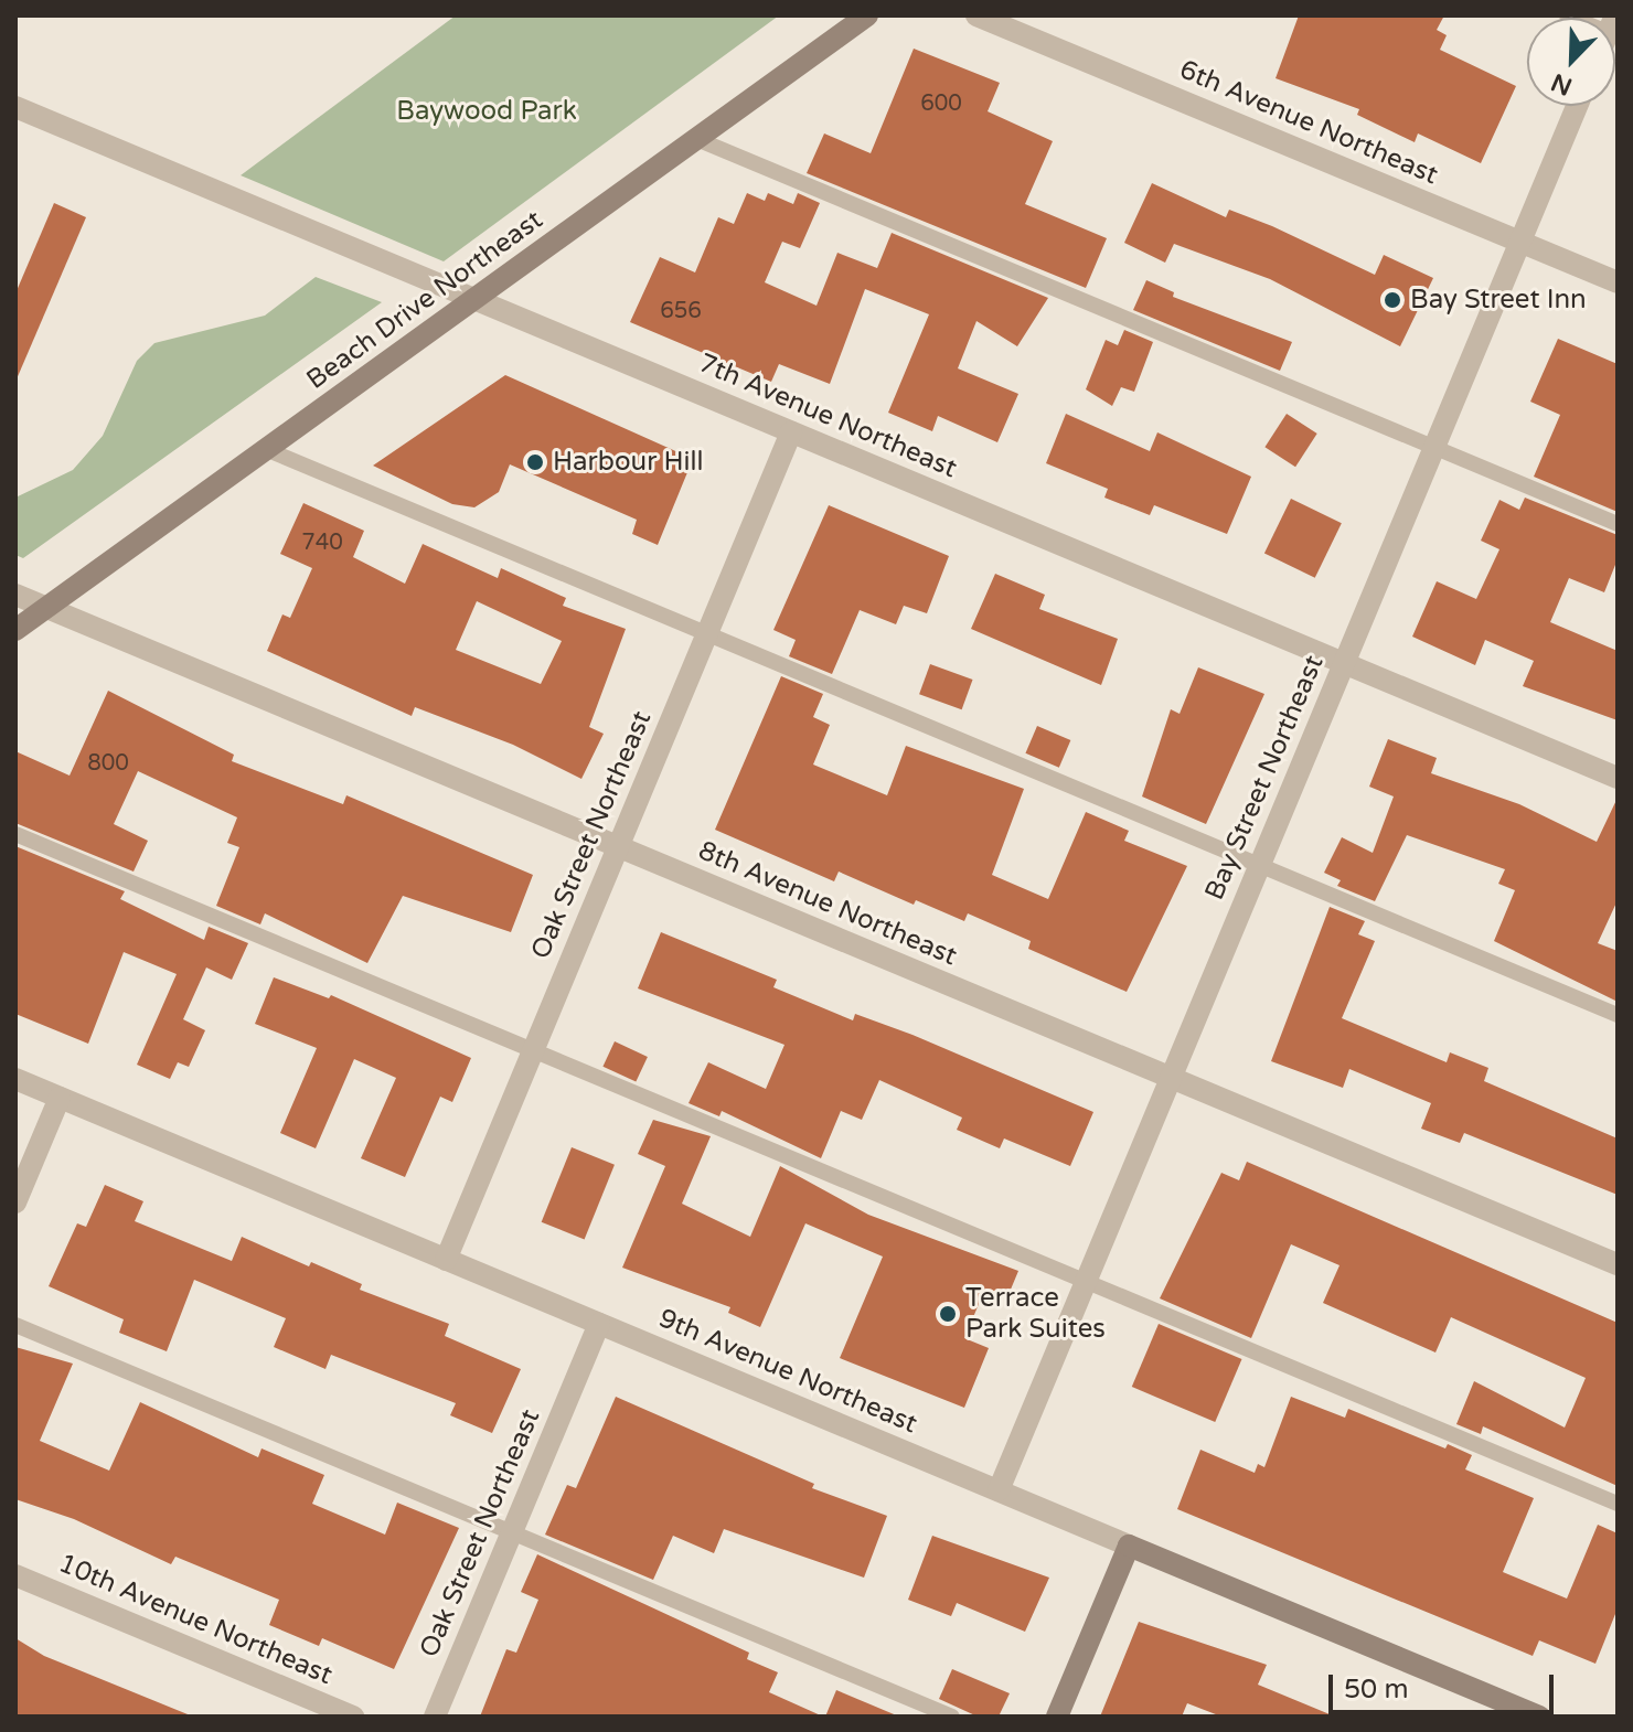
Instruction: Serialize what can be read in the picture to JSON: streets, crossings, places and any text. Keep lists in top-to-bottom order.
{
  "streets": {
    "street": [
      "6th Avenue Northeast",
      "Beach Drive Northeast",
      "7th Avenue Northeast",
      "Bay Street Northeast",
      "Oak Street Northeast",
      "8th Avenue Northeast",
      "9th Avenue Northeast",
      "10th Avenue Northeast"
    ]
  },
  "crossings": [
    ["6th Avenue Northeast", "Bay Street Northeast"],
    ["Beach Drive Northeast", "7th Avenue Northeast"],
    ["Beach Drive Northeast", "8th Avenue Northeast"],
    ["7th Avenue Northeast", "Bay Street Northeast"],
    ["7th Avenue Northeast", "Oak Street Northeast"],
    ["Bay Street Northeast", "8th Avenue Northeast"],
    ["Bay Street Northeast", "9th Avenue Northeast"],
    ["Oak Street Northeast", "8th Avenue Northeast"],
    ["Oak Street Northeast", "9th Avenue Northeast"]
  ],
  "parks": ["Baywood Park"],
  "places": ["Bay Street Inn", "Harbour Hill", "Terrace Park Suites"],
  "house_numbers": [
    "600",
    "656",
    "740",
    "800"
  ],
  "scale_bar": "50 m",
  "north": "bottom left"
}
